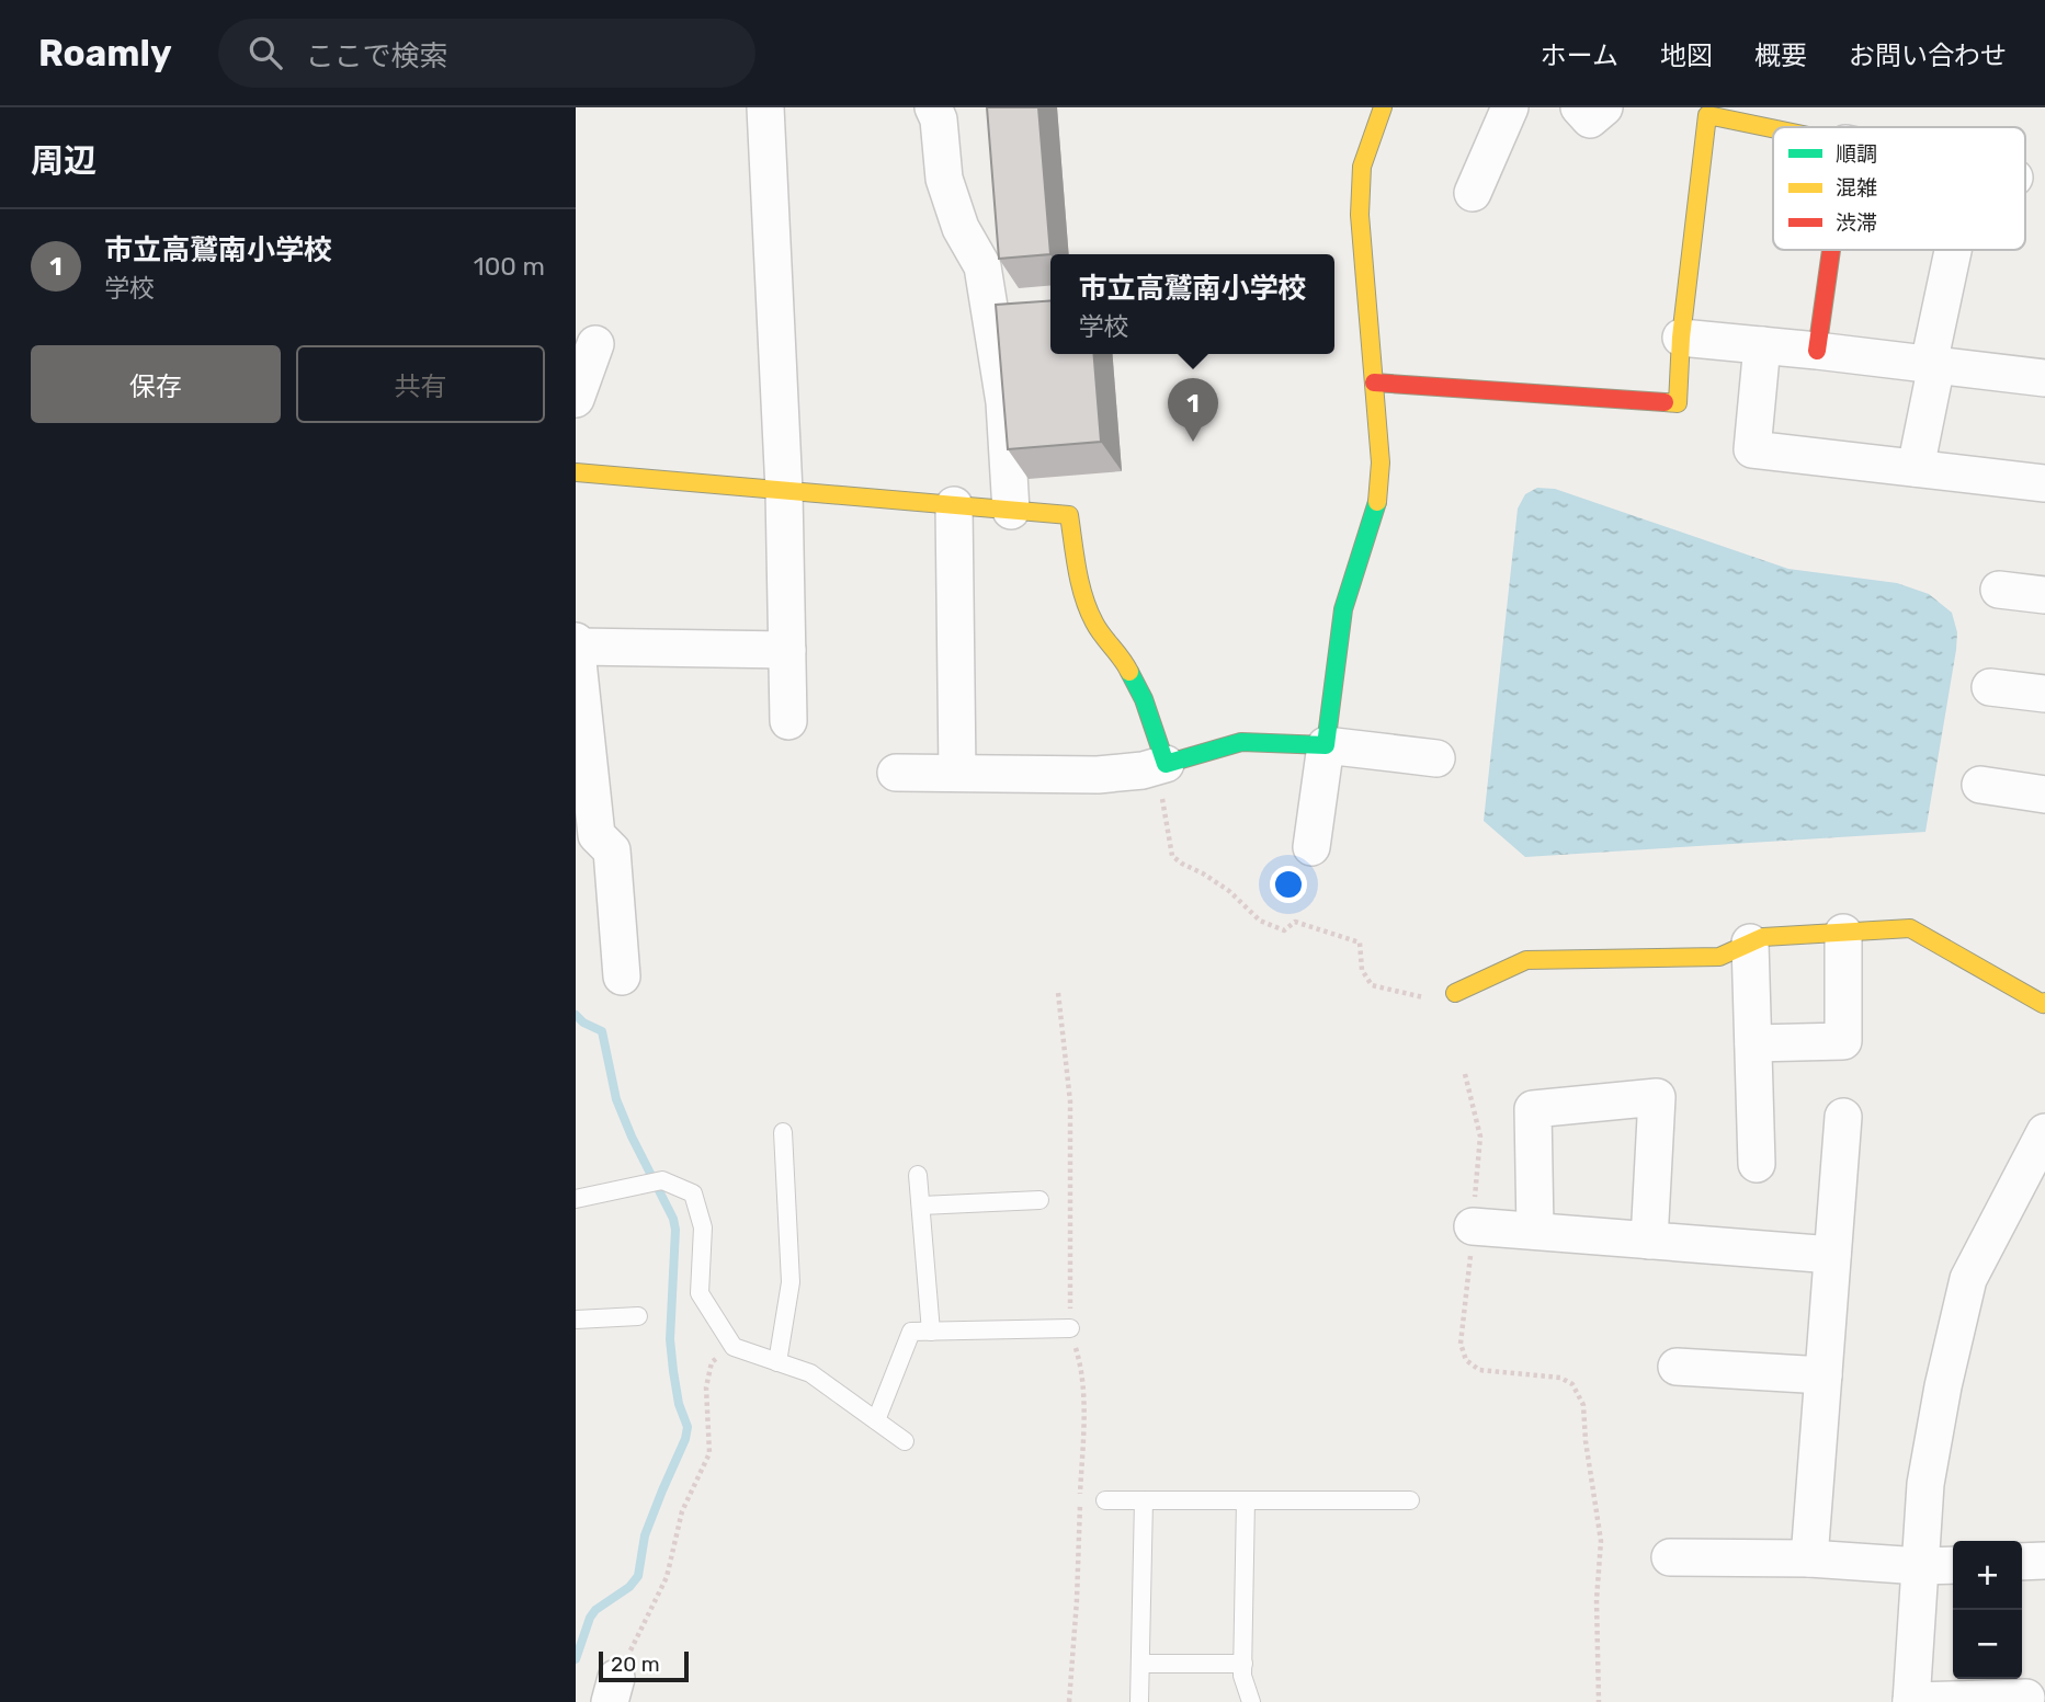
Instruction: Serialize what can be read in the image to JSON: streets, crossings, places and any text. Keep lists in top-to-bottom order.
{
  "legend": ["順調", "混雑", "渋滞"],
  "scale_bar": "20 m",
  "page": {
    "header": "Roamly",
    "search": "ここで検索",
    "nav": [
      "ホーム",
      "地図",
      "概要",
      "お問い合わせ"
    ],
    "heading": "周辺",
    "list": [
      {
        "mark": "1",
        "name": "市立高鷲南小学校",
        "note": "学校",
        "value": "100 m"
      }
    ],
    "popup": ["市立高鷲南小学校", "学校"],
    "buttons": ["保存", "共有"],
    "pins": "1",
    "map_buttons": ["+", "−"],
    "scale": "20 m"
  }
}
